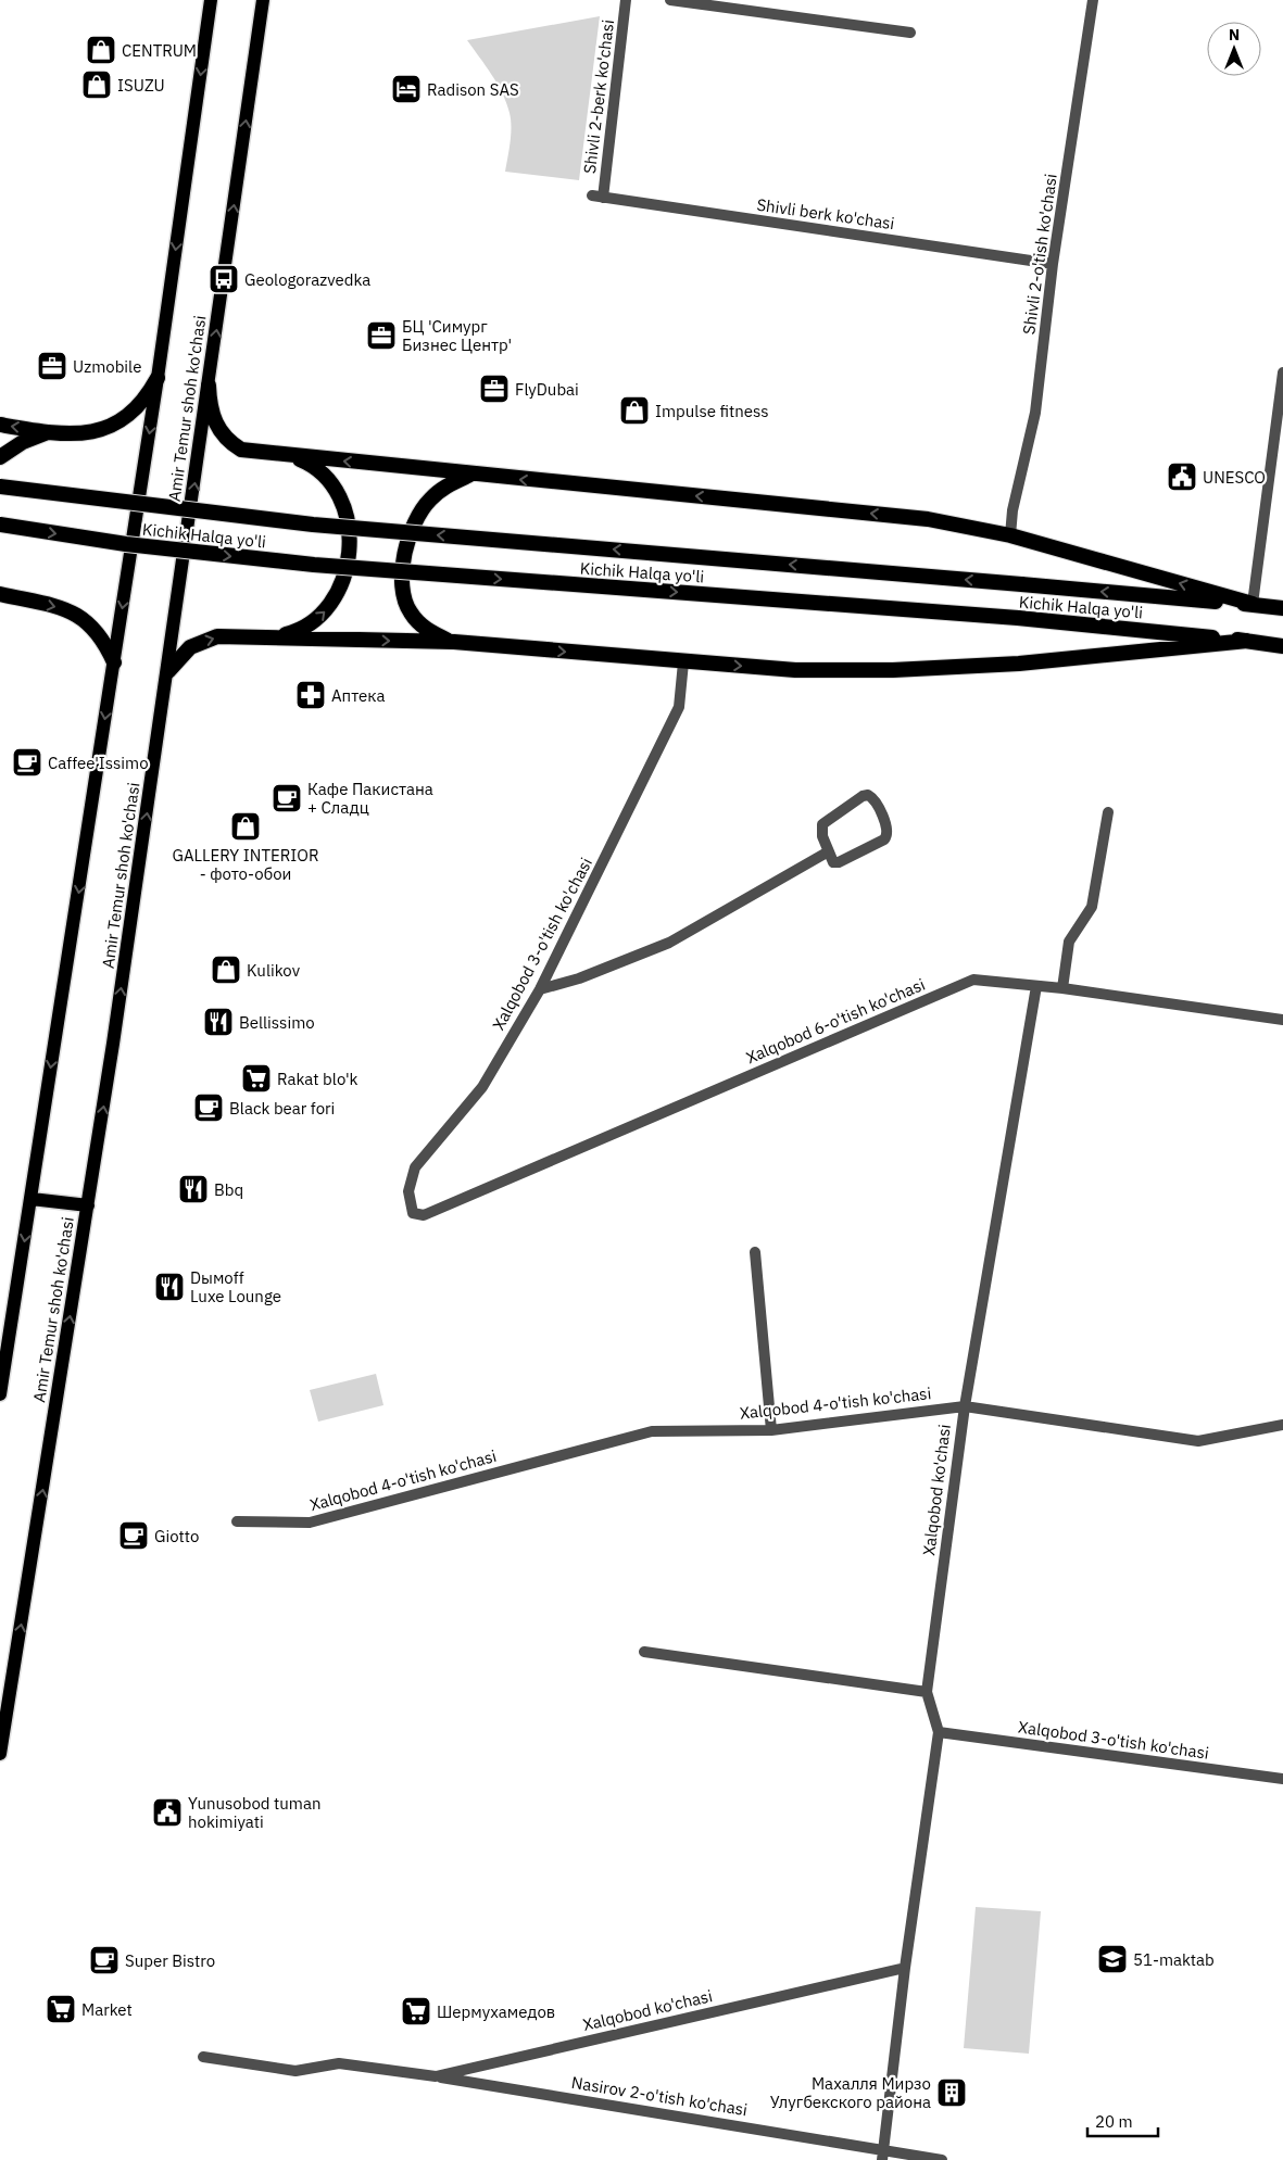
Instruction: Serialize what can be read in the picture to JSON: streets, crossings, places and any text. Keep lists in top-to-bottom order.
{
  "streets": {
    "highway": ["Kichik Halqa yo'li"],
    "main road": ["Amir Temur shoh ko'chasi"],
    "street": [
      "Shivli 2-berk ko'chasi",
      "Shivli berk ko'chasi",
      "Shivli 2-o'tish ko'chasi",
      "Xalqobod 3-o'tish ko'chasi",
      "Xalqobod 6-o'tish ko'chasi",
      "Xalqobod 4-o'tish ko'chasi",
      "Xalqobod ko'chasi",
      "Nasirov 2-o'tish ko'chasi"
    ]
  },
  "crossings": [
    ["Shivli 2-berk ko'chasi", "Shivli berk ko'chasi"],
    ["Shivli berk ko'chasi", "Shivli 2-o'tish ko'chasi"],
    ["Xalqobod 3-o'tish ko'chasi", "Xalqobod 6-o'tish ko'chasi"],
    ["Xalqobod 3-o'tish ko'chasi", "Xalqobod ko'chasi"],
    ["Xalqobod 6-o'tish ko'chasi", "Xalqobod ko'chasi"],
    ["Xalqobod 4-o'tish ko'chasi", "Xalqobod ko'chasi"],
    ["Xalqobod ko'chasi", "Nasirov 2-o'tish ko'chasi"]
  ],
  "places": {
    "shop": [
      "CENTRUM",
      "ISUZU",
      "Impulse fitness",
      "GALLERY INTERIOR - фото-обои",
      "Kulikov"
    ],
    "hotel": ["Radison SAS"],
    "bus stop": ["Geologorazvedka"],
    "office": ["БЦ 'Симург Бизнес Центр'", "Uzmobile", "FlyDubai"],
    "public building": ["UNESCO", "Yunusobod tuman hokimiyati"],
    "pharmacy": ["Аптека"],
    "cafe": [
      "Caffee'Issimo",
      "Кафе Пакистана + Сладц",
      "Black bear fori",
      "Giotto",
      "Super Bistro"
    ],
    "restaurant": ["Bellissimo", "Bbq", "Dымоff Luxe Lounge"],
    "supermarket": ["Rakat blo'k", "Market", "Шермухамедов"],
    "school or university": ["51-maktab"],
    "building": ["Махалля Мирзо Улугбекского района"]
  },
  "scale_bar": "20 m",
  "north": "top"
}
